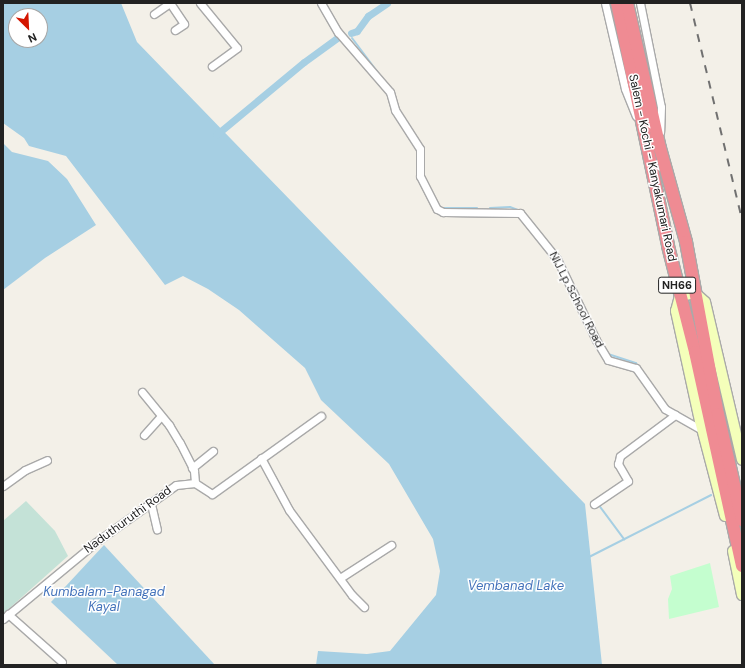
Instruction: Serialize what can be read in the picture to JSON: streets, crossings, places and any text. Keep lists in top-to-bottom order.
{
  "streets": {
    "highway": ["Salem - Kochi - Kanyakumari Road", "NH66"],
    "street": ["NIJ Lp School Road", "Naduthuruthi Road"]
  },
  "water": ["Vembanad Lake", "Kumbalam-Panagad Kayal"],
  "north": "bottom right"
}
